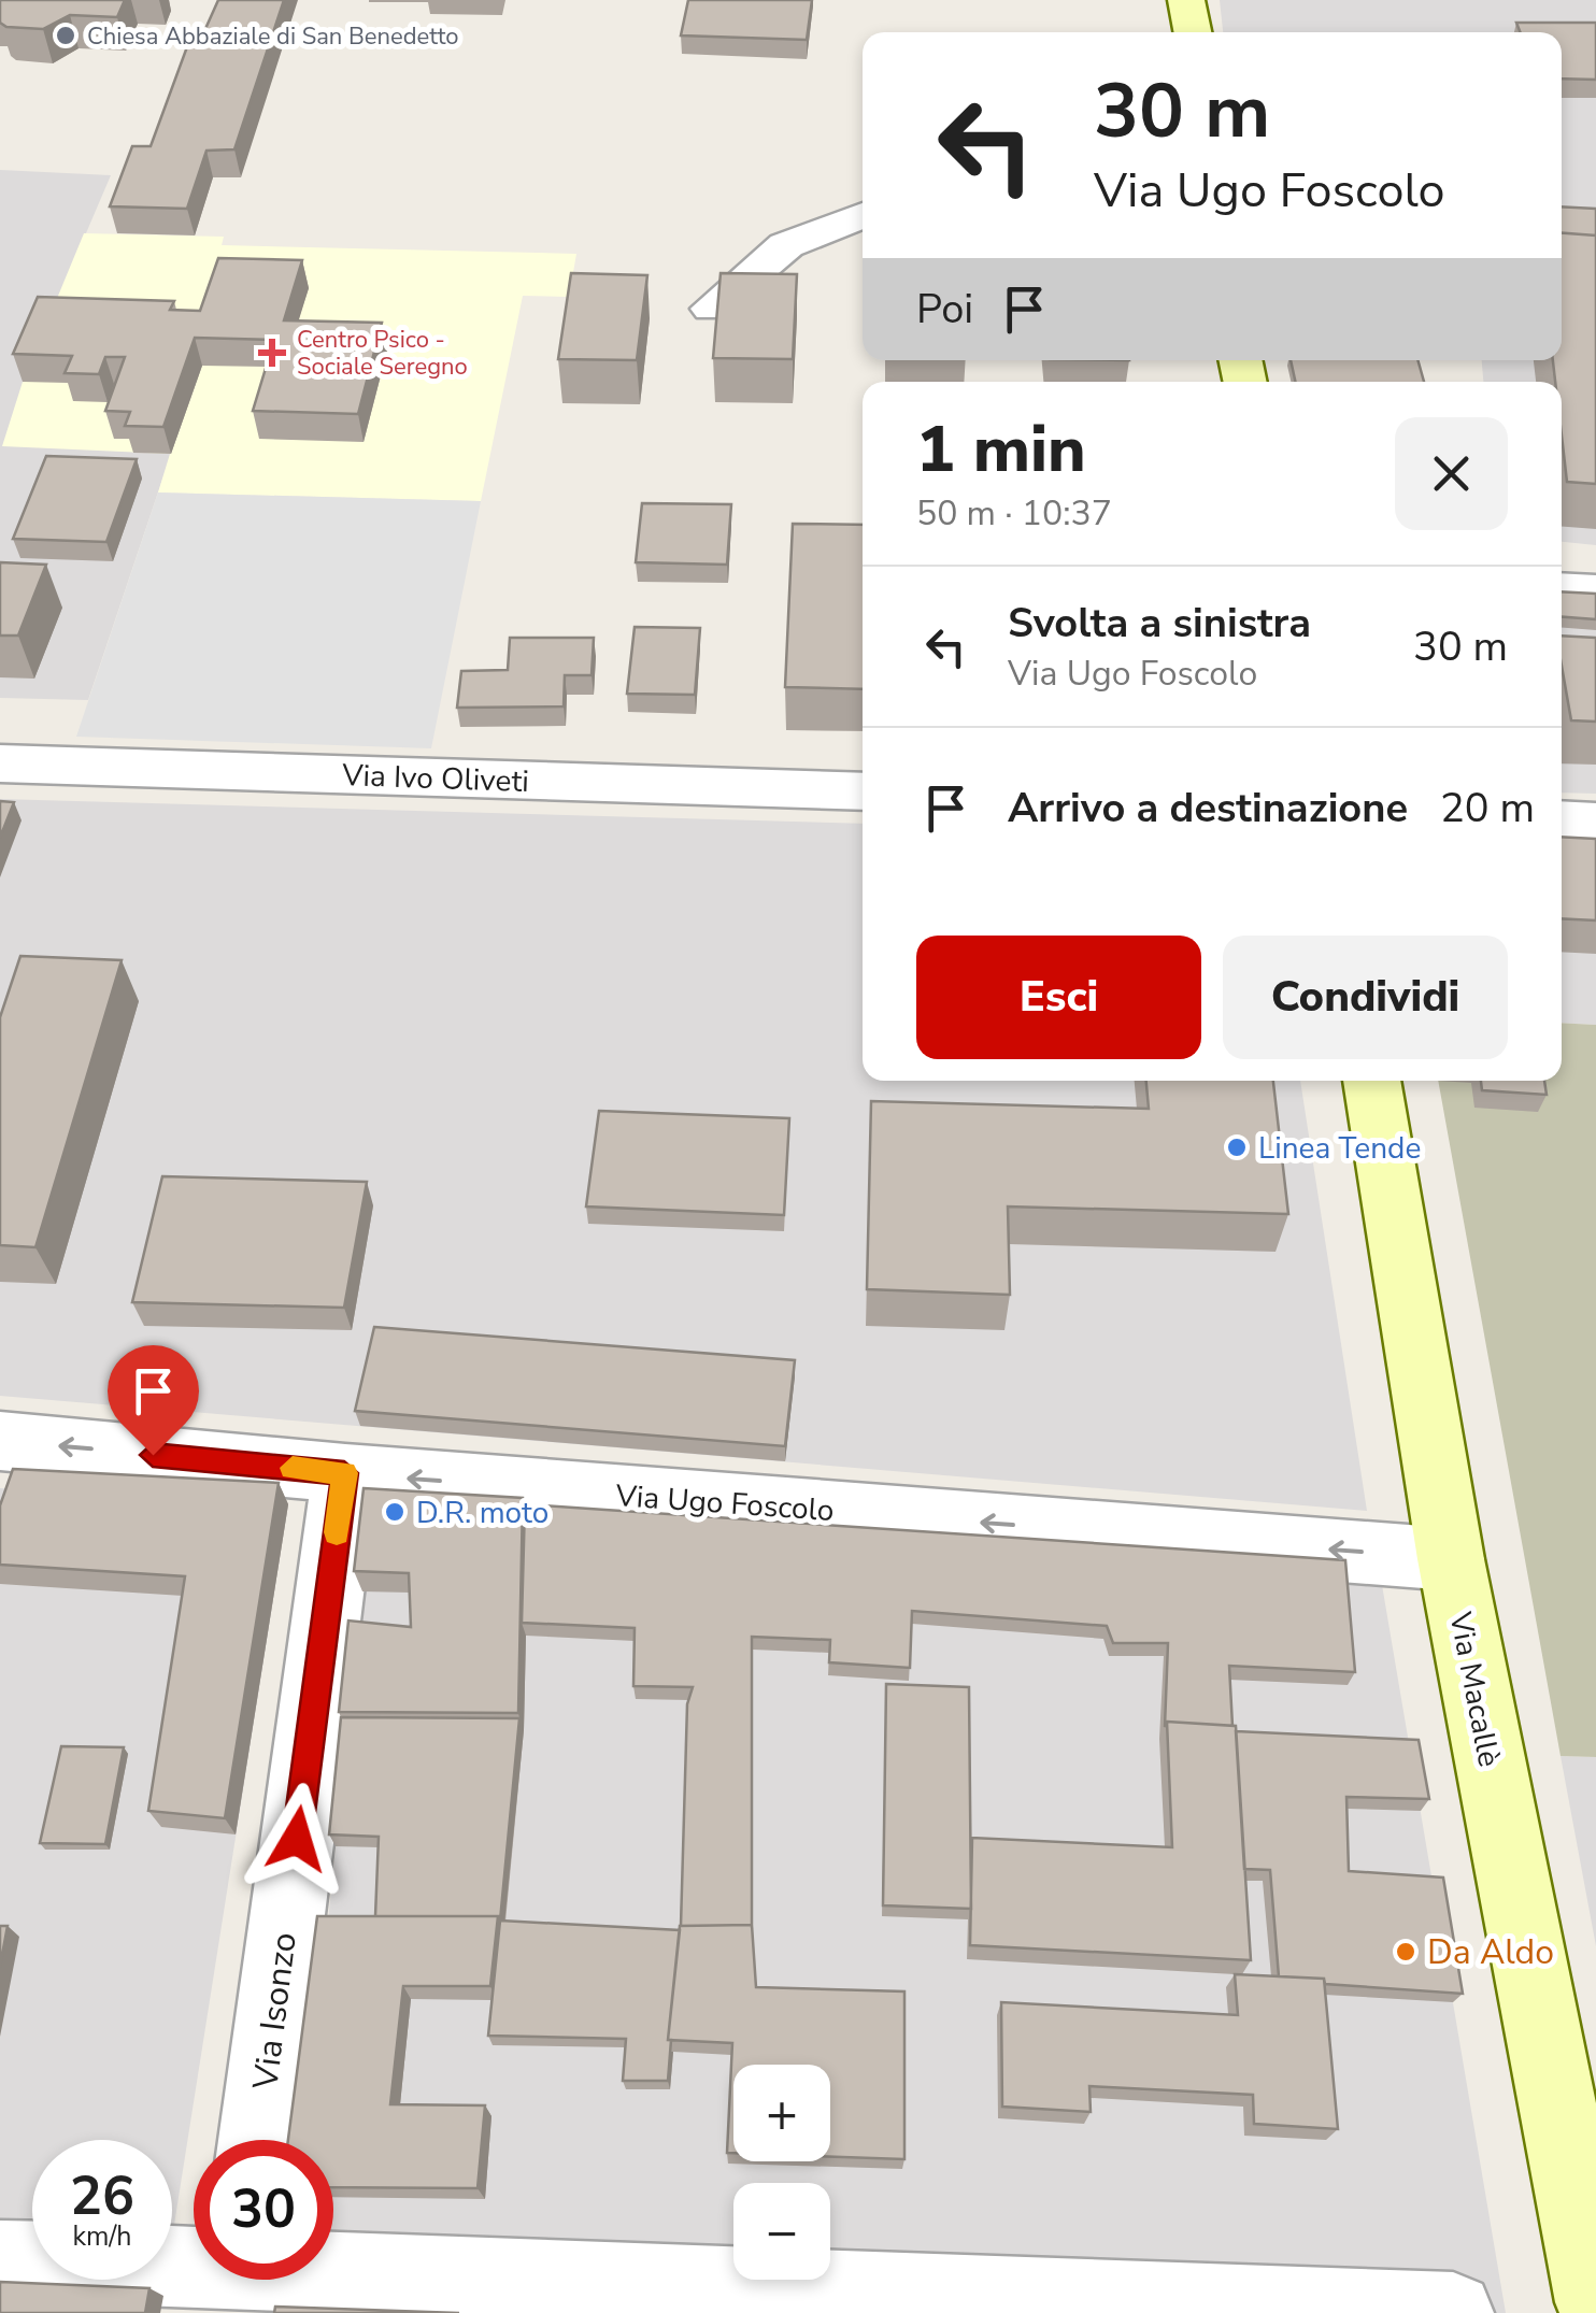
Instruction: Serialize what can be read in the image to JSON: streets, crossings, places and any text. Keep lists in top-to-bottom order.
{
  "streets": {
    "street": [
      "Via Ivo Oliveti",
      "Via Ugo Foscolo",
      "Via Macallè",
      "Via Isonzo"
    ]
  },
  "crossings": [
    ["Via Ugo Foscolo", "Via Macallè"],
    ["Via Ugo Foscolo", "Via Isonzo"]
  ],
  "one_way": ["Via Ugo Foscolo"],
  "places": {
    "other": [
      "Chiesa Abbaziale di San Benedetto",
      "Linea Tende",
      "D.R. moto",
      "Da Aldo"
    ],
    "health": ["Centro Psico - Sociale Seregno"]
  },
  "page": {
    "turn": ["30 m", "Via Ugo Foscolo"],
    "then": "Poi",
    "heading": ["1 min", "50 m · 10:37"],
    "list": [
      {
        "name": "Svolta a sinistra",
        "note": "Via Ugo Foscolo",
        "value": "30 m"
      },
      {
        "name": "Arrivo a destinazione",
        "value": "20 m"
      }
    ],
    "buttons": ["Esci", "Condividi"],
    "map_buttons": ["+", "−"],
    "speed": "26 km/h",
    "limit": "30"
  }
}
